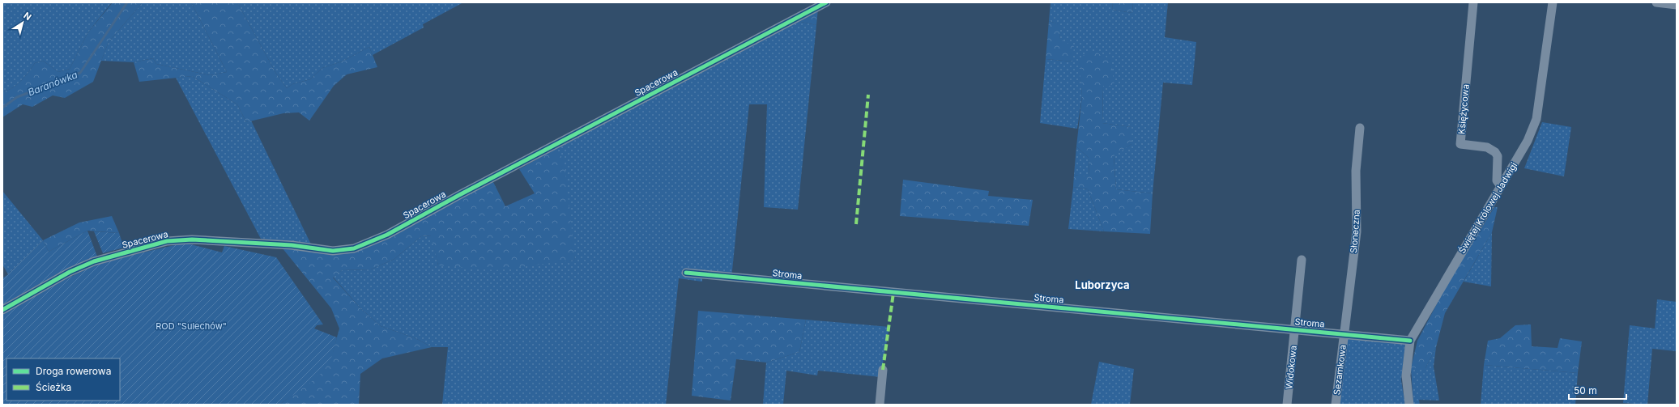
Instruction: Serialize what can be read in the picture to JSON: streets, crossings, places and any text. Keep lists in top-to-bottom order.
{
  "streets": {
    "street": [
      "Spacerowa",
      "Księżycowa",
      "Świętej Królowej Jadwigi",
      "Słoneczna",
      "Stroma",
      "Widokowa",
      "Sezamkowa"
    ]
  },
  "crossings": [
    ["Księżycowa", "Świętej Królowej Jadwigi"],
    ["Świętej Królowej Jadwigi", "Stroma"],
    ["Słoneczna", "Stroma"],
    ["Słoneczna", "Sezamkowa"],
    ["Stroma", "Widokowa"],
    ["Stroma", "Sezamkowa"]
  ],
  "districts": ["Luborzyca"],
  "water": ["Baranówka"],
  "parks": ["ROD \"Sulechów\""],
  "legend": ["Droga rowerowa", "Ścieżka"],
  "scale_bar": "50 m",
  "north": "top right"
}
